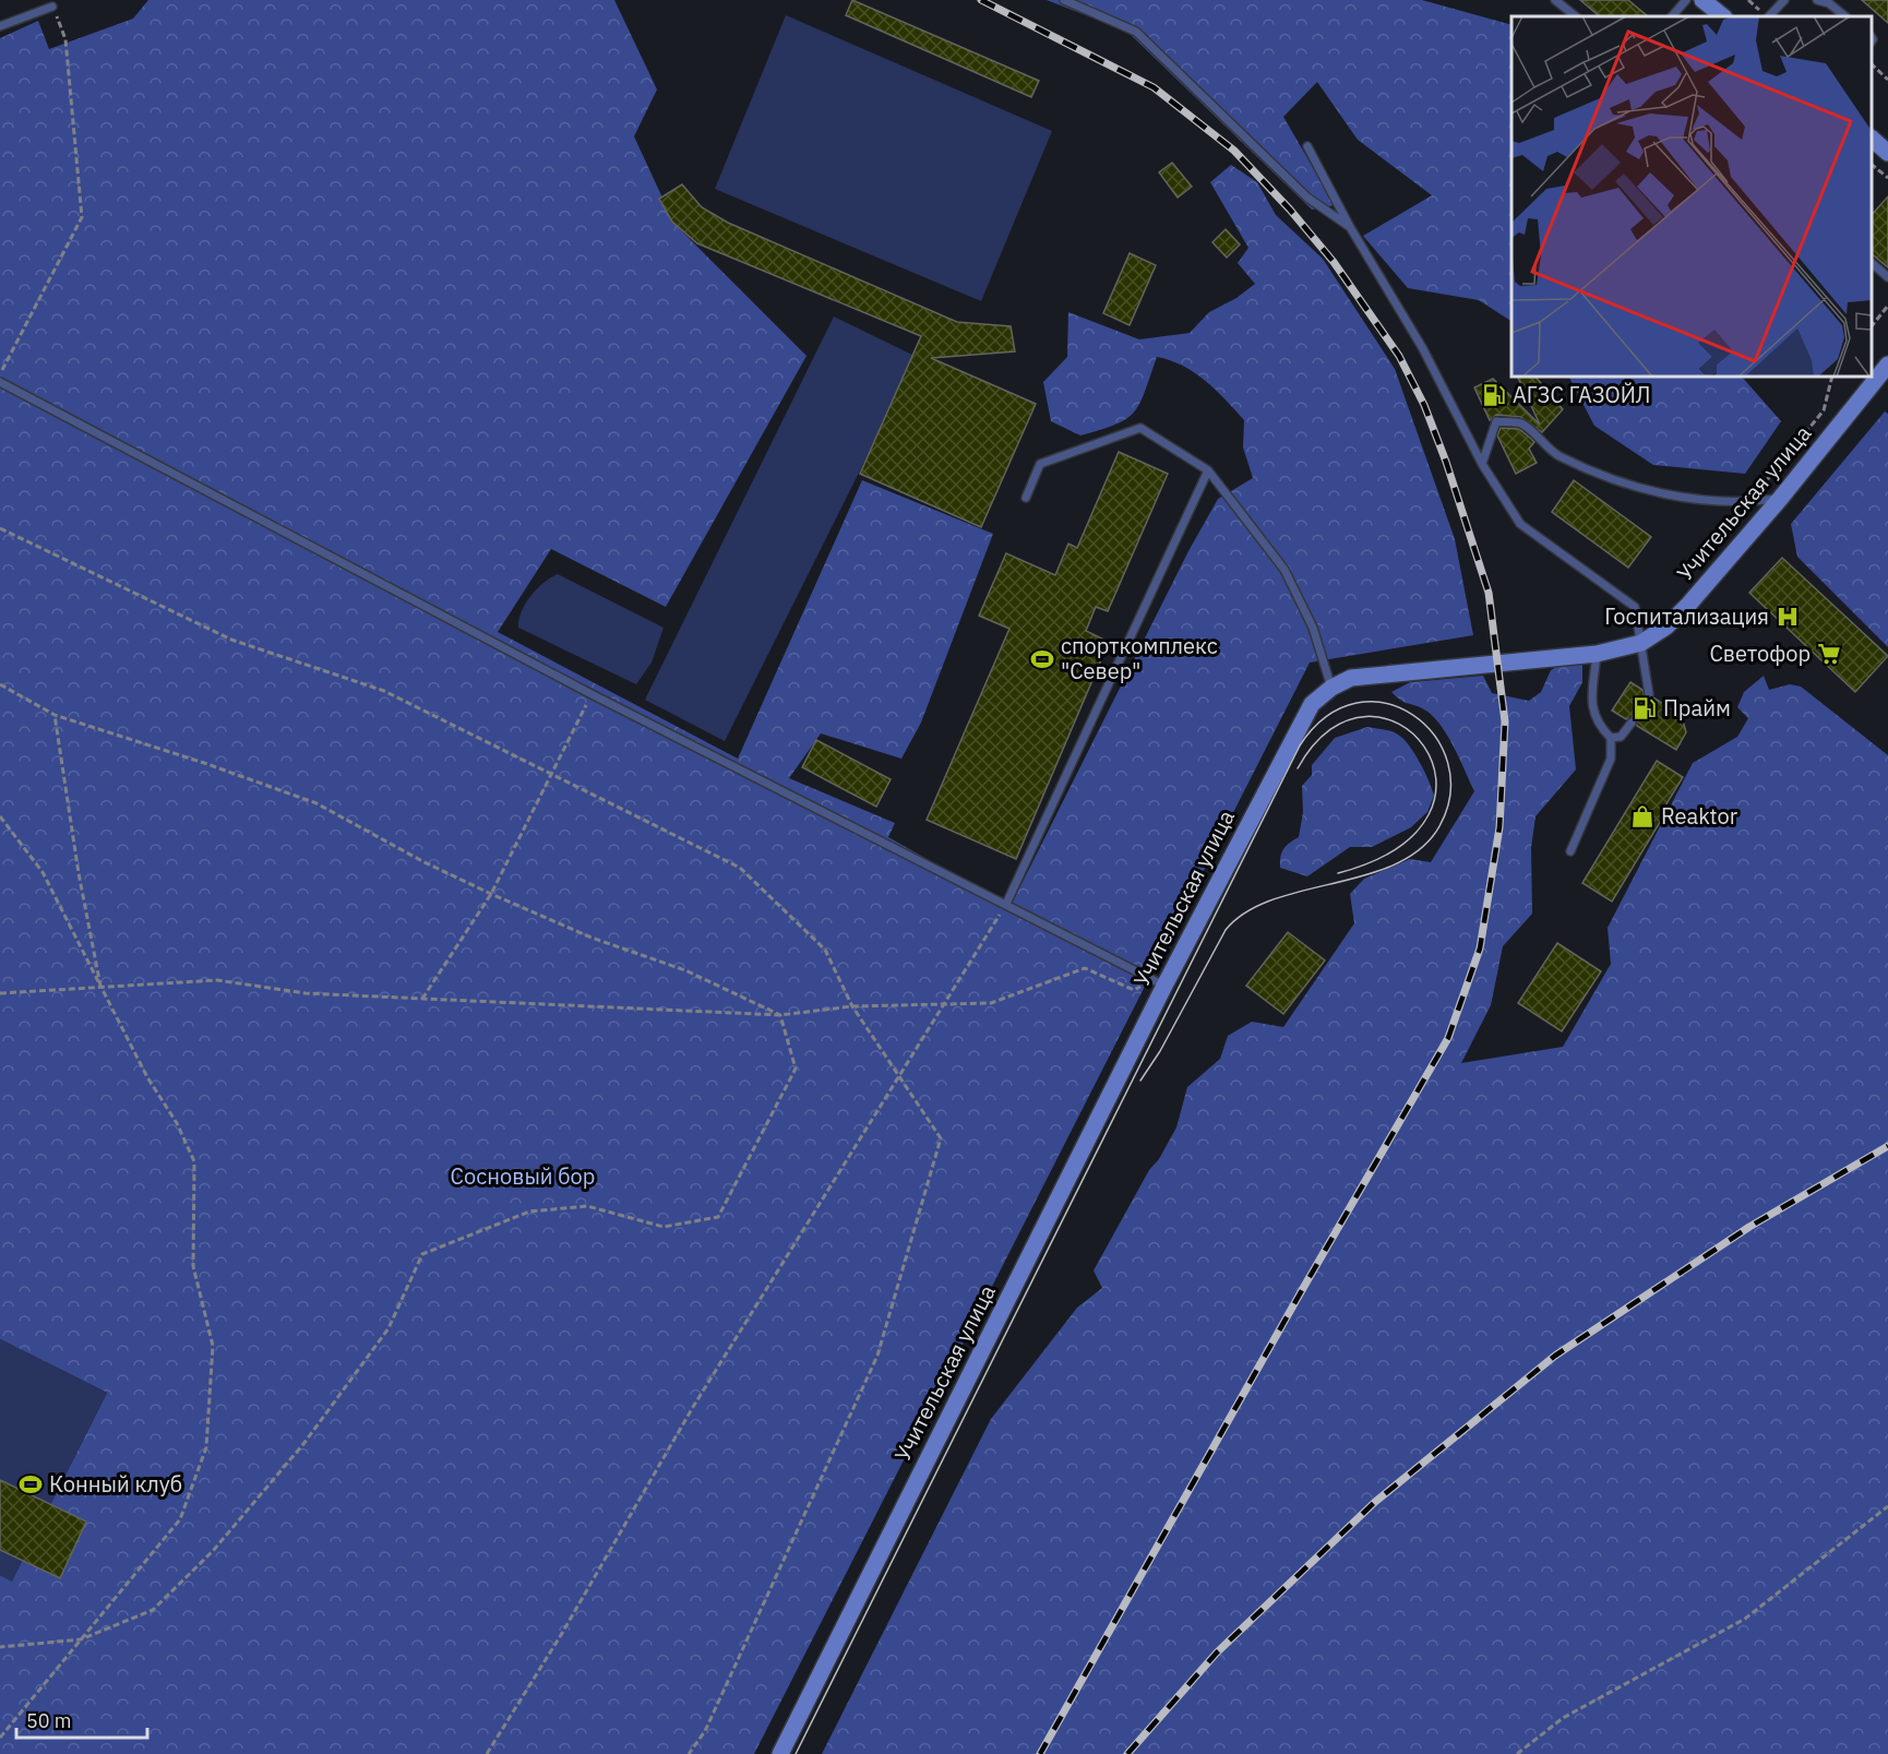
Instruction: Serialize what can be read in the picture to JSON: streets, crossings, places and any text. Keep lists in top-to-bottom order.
{
  "streets": {
    "main road": ["Учительская улица"]
  },
  "parks": ["Сосновый бор"],
  "places": {
    "fuel station": ["АГЗС ГАЗОЙЛ", "Прайм"],
    "hospital": ["Госпитализация"],
    "supermarket": ["Светофор"],
    "sports": ["спорткомплекс \"Север\"", "Конный клуб"],
    "shop": ["Reaktor"]
  },
  "scale_bar": "50 m"
}
